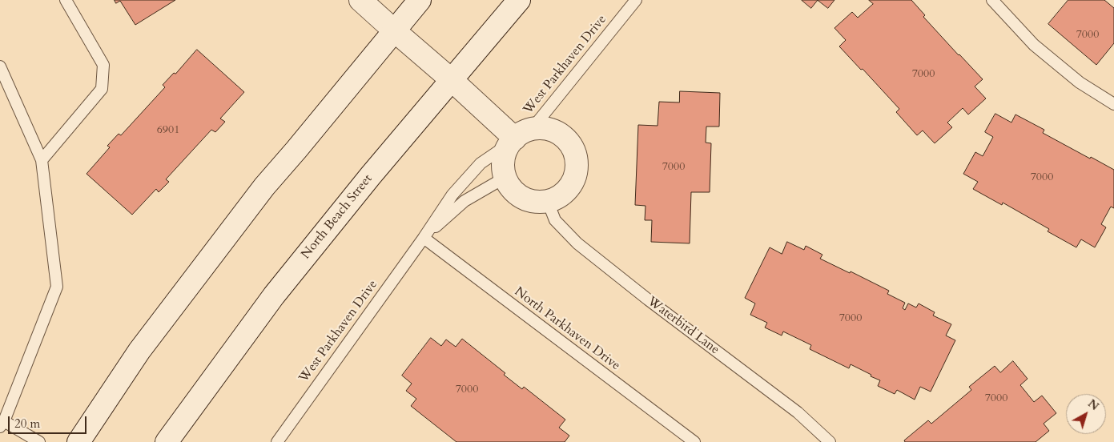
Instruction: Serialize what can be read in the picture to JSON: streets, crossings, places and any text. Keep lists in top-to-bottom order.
{
  "streets": {
    "main road": ["North Beach Street"],
    "lane": ["West Parkhaven Drive", "Waterbird Lane", "North Parkhaven Drive"]
  },
  "crossings": [
    ["West Parkhaven Drive", "Waterbird Lane"],
    ["West Parkhaven Drive", "North Parkhaven Drive"]
  ],
  "house_numbers": [
    "7000",
    "7000",
    "6901",
    "7000",
    "7000",
    "7000",
    "7000",
    "7000"
  ],
  "scale_bar": "20 m",
  "north": "top right"
}
